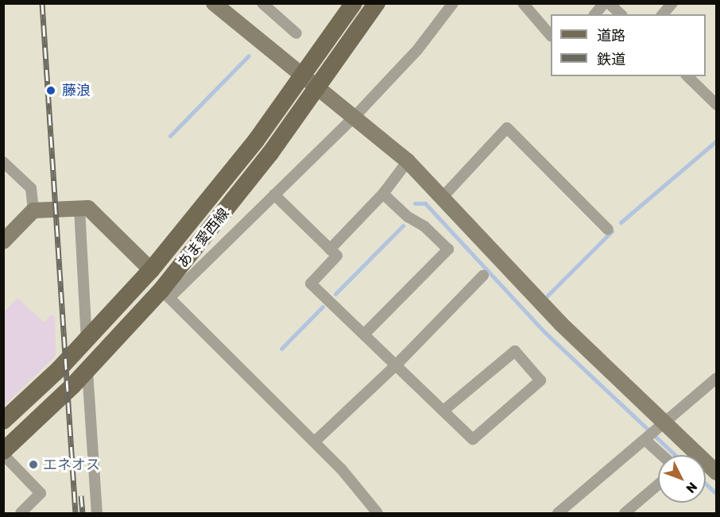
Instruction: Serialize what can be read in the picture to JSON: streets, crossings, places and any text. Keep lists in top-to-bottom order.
{
  "streets": {
    "main road": ["あま愛西線"]
  },
  "places": ["藤浪", "エネオス"],
  "legend": ["道路", "鉄道"],
  "north": "bottom right"
}
